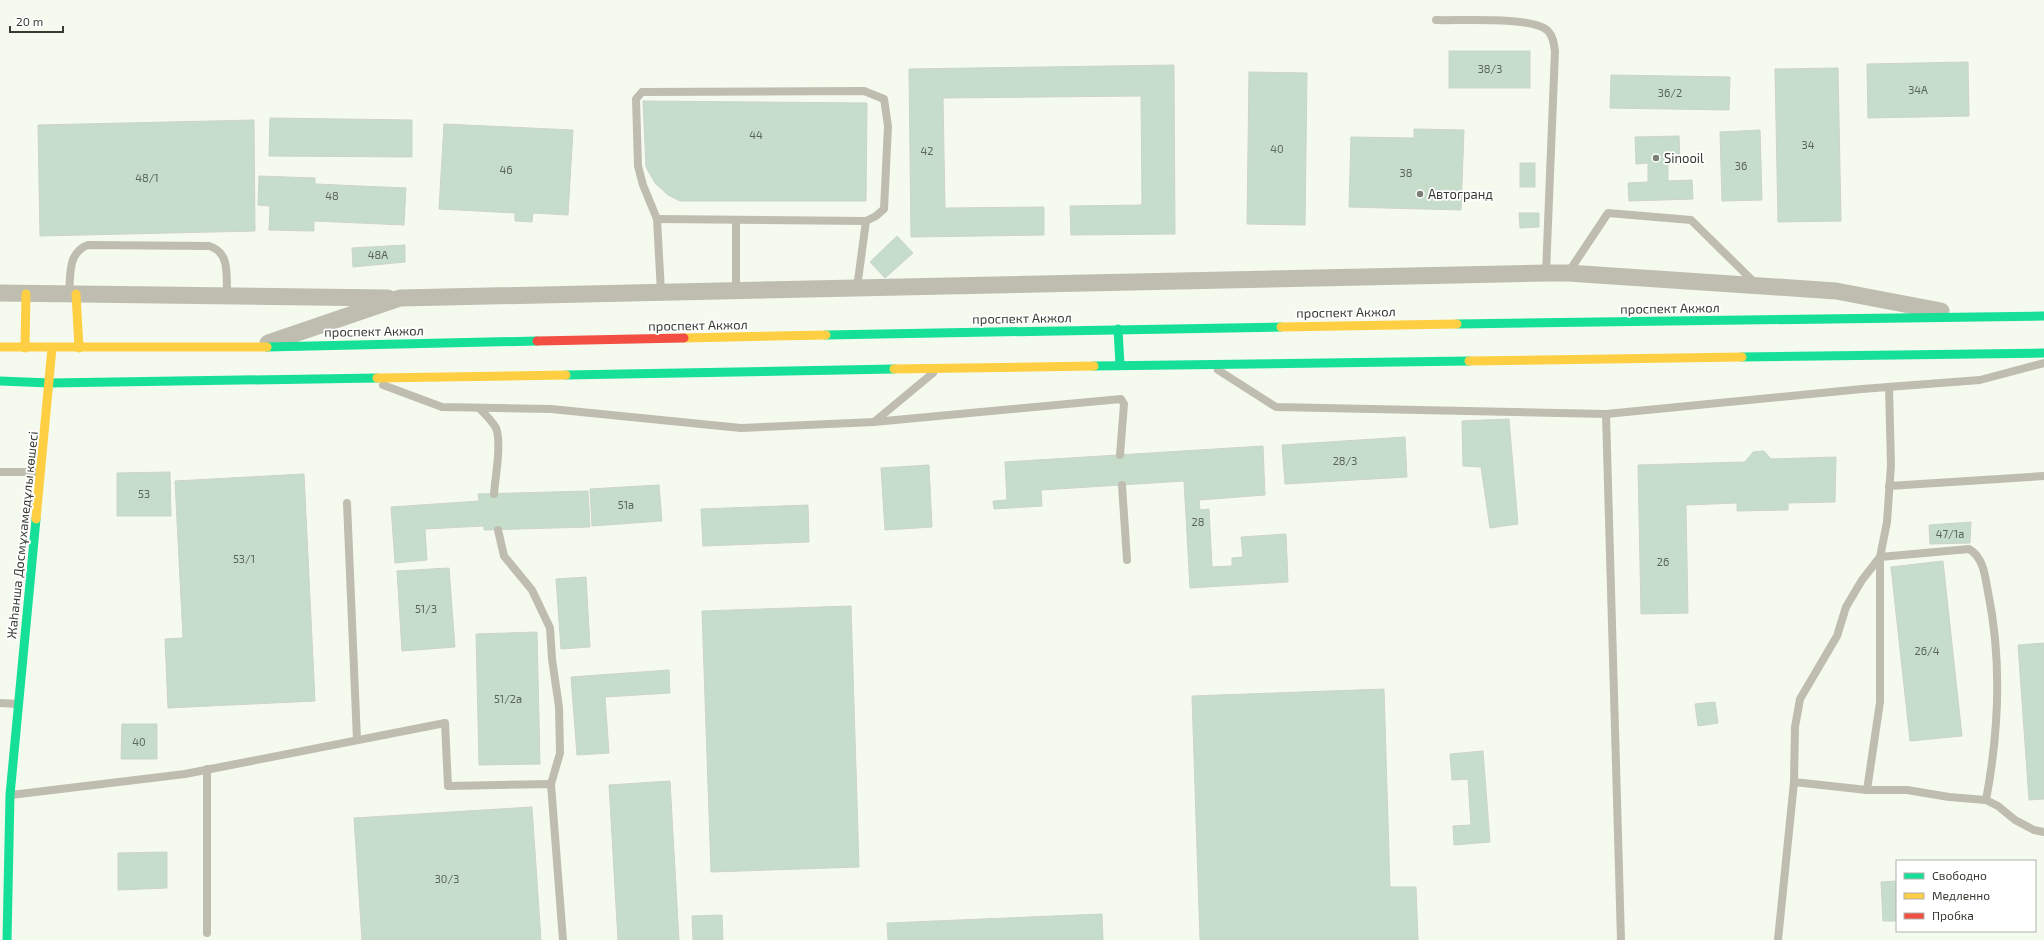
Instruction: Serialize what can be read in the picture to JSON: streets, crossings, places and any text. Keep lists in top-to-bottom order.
{
  "streets": {
    "main road": ["проспект Акжол", "Жаһанша Досмұхамедұлы көшесі"]
  },
  "crossings": [
    ["проспект Акжол", "Жаһанша Досмұхамедұлы көшесі"]
  ],
  "places": ["Sinooil", "Автогранд"],
  "house_numbers": [
    "38/3",
    "34А",
    "36/2",
    "44",
    "34",
    "40",
    "42",
    "36",
    "46",
    "38",
    "48/1",
    "48",
    "48А",
    "28/3",
    "53",
    "51а",
    "28",
    "47/1а",
    "53/1",
    "26",
    "51/3",
    "26/4",
    "51/2а",
    "40",
    "30/3"
  ],
  "legend": ["Свободно", "Медленно", "Пробка"],
  "scale_bar": "20 m"
}
